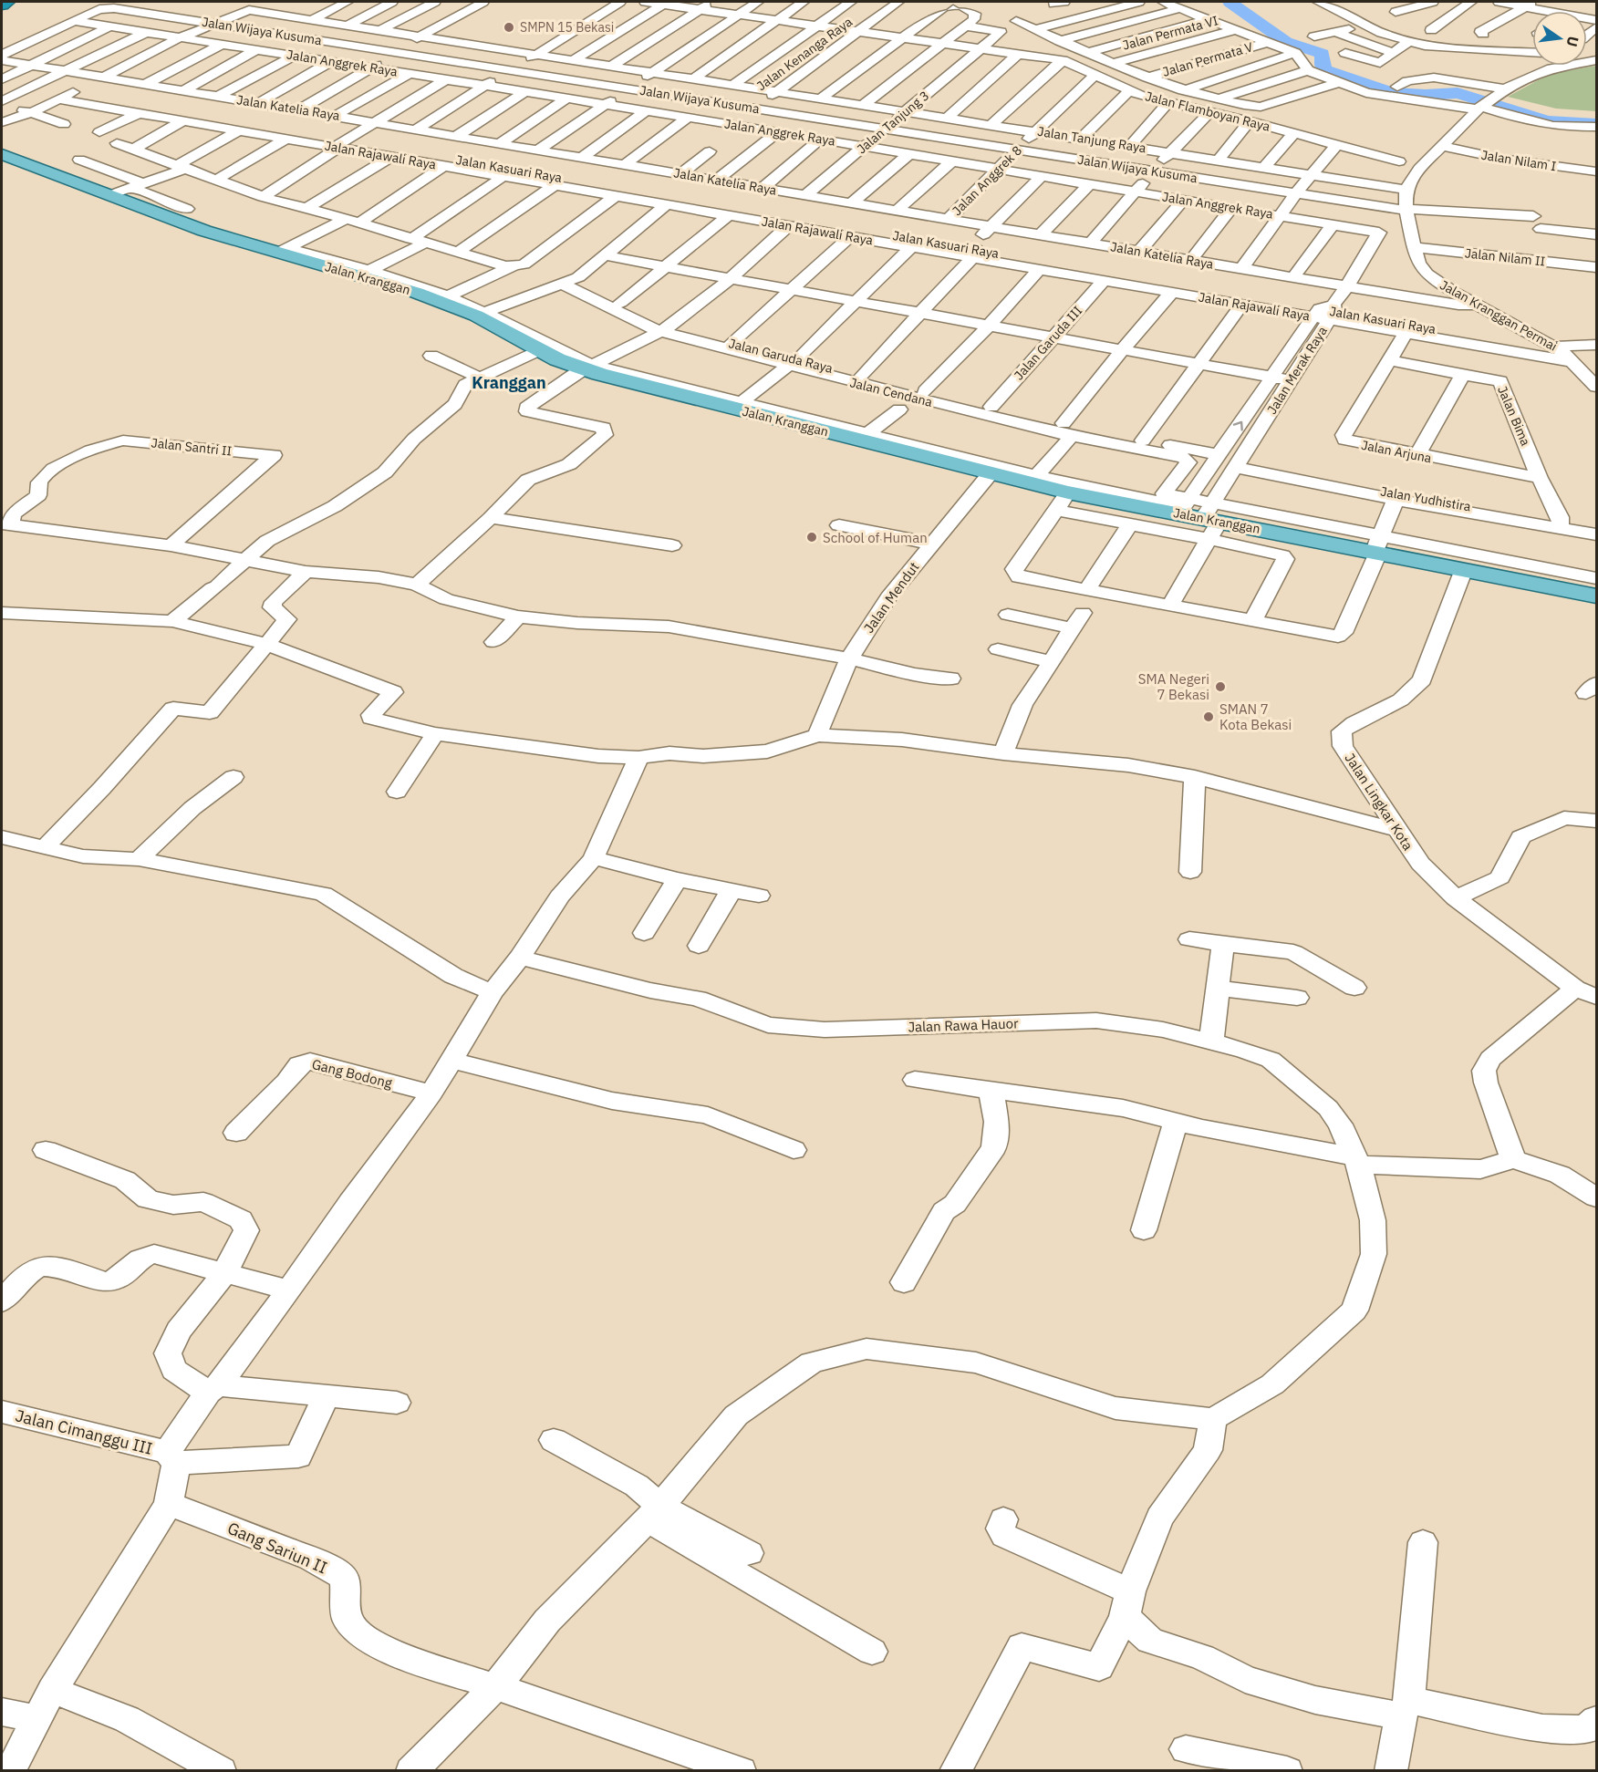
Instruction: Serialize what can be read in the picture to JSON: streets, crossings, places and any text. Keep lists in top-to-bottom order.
{
  "streets": {
    "main road": ["Jalan Kranggan"],
    "street": [
      "Jalan Wijaya Kusuma",
      "Jalan Permata VI",
      "Jalan Kenanga Raya",
      "Jalan Permata V",
      "Jalan Anggrek Raya",
      "Jalan Katelia Raya",
      "Jalan Flamboyan Raya",
      "Jalan Tanjung 3",
      "Jalan Tanjung Raya",
      "Jalan Rajawali Raya",
      "Jalan Nilam I",
      "Jalan Kasuari Raya",
      "Jalan Anggrek 8",
      "Jalan Nilam II",
      "Jalan Kranggan Permai",
      "Jalan Garuda III",
      "Jalan Garuda Raya",
      "Jalan Merak Raya",
      "Jalan Cendana",
      "Jalan Bima",
      "Jalan Santri II",
      "Jalan Arjuna",
      "Jalan Yudhistira",
      "Jalan Mendut",
      "Jalan Lingkar Kota",
      "Jalan Rawa Hauor",
      "Gang Bodong",
      "Jalan Cimanggu III",
      "Gang Sariun II"
    ]
  },
  "crossings": [
    ["Jalan Wijaya Kusuma", "Jalan Kenanga Raya"],
    ["Jalan Wijaya Kusuma", "Jalan Anggrek Raya"],
    ["Jalan Wijaya Kusuma", "Jalan Tanjung 3"],
    ["Jalan Wijaya Kusuma", "Jalan Anggrek 8"],
    ["Jalan Wijaya Kusuma", "Jalan Nilam II"],
    ["Jalan Wijaya Kusuma", "Jalan Kranggan Permai"],
    ["Jalan Kenanga Raya", "Jalan Anggrek Raya"],
    ["Jalan Kenanga Raya", "Jalan Flamboyan Raya"],
    ["Jalan Kenanga Raya", "Jalan Tanjung Raya"],
    ["Jalan Anggrek Raya", "Jalan Katelia Raya"],
    ["Jalan Anggrek Raya", "Jalan Tanjung 3"],
    ["Jalan Anggrek Raya", "Jalan Anggrek 8"],
    ["Jalan Katelia Raya", "Jalan Tanjung 3"],
    ["Jalan Katelia Raya", "Jalan Anggrek 8"],
    ["Jalan Katelia Raya", "Jalan Kranggan Permai"],
    ["Jalan Flamboyan Raya", "Jalan Tanjung 3"],
    ["Jalan Flamboyan Raya", "Jalan Anggrek 8"],
    ["Jalan Tanjung 3", "Jalan Tanjung Raya"],
    ["Jalan Tanjung Raya", "Jalan Anggrek 8"],
    ["Jalan Tanjung Raya", "Jalan Kranggan Permai"],
    ["Jalan Rajawali Raya", "Jalan Kasuari Raya"],
    ["Jalan Rajawali Raya", "Jalan Kranggan Permai"],
    ["Jalan Rajawali Raya", "Jalan Garuda III"],
    ["Jalan Rajawali Raya", "Jalan Merak Raya"],
    ["Jalan Rajawali Raya", "Jalan Arjuna"],
    ["Jalan Kasuari Raya", "Jalan Kranggan Permai"],
    ["Jalan Kasuari Raya", "Jalan Merak Raya"],
    ["Jalan Kasuari Raya", "Jalan Arjuna"],
    ["Jalan Nilam II", "Jalan Kranggan Permai"],
    ["Jalan Kranggan", "Jalan Merak Raya"],
    ["Jalan Kranggan", "Jalan Cendana"],
    ["Jalan Kranggan", "Jalan Mendut"],
    ["Jalan Kranggan", "Jalan Lingkar Kota"],
    ["Jalan Garuda III", "Jalan Garuda Raya"],
    ["Jalan Garuda Raya", "Jalan Merak Raya"],
    ["Jalan Garuda Raya", "Jalan Cendana"],
    ["Jalan Merak Raya", "Jalan Cendana"],
    ["Jalan Merak Raya", "Jalan Yudhistira"],
    ["Jalan Bima", "Jalan Arjuna"],
    ["Jalan Bima", "Jalan Yudhistira"]
  ],
  "districts": ["Kranggan"],
  "places": [
    "SMPN 15 Bekasi",
    "School of Human",
    "SMA Negeri 7 Bekasi",
    "SMAN 7 Kota Bekasi"
  ],
  "north": "right"
}
